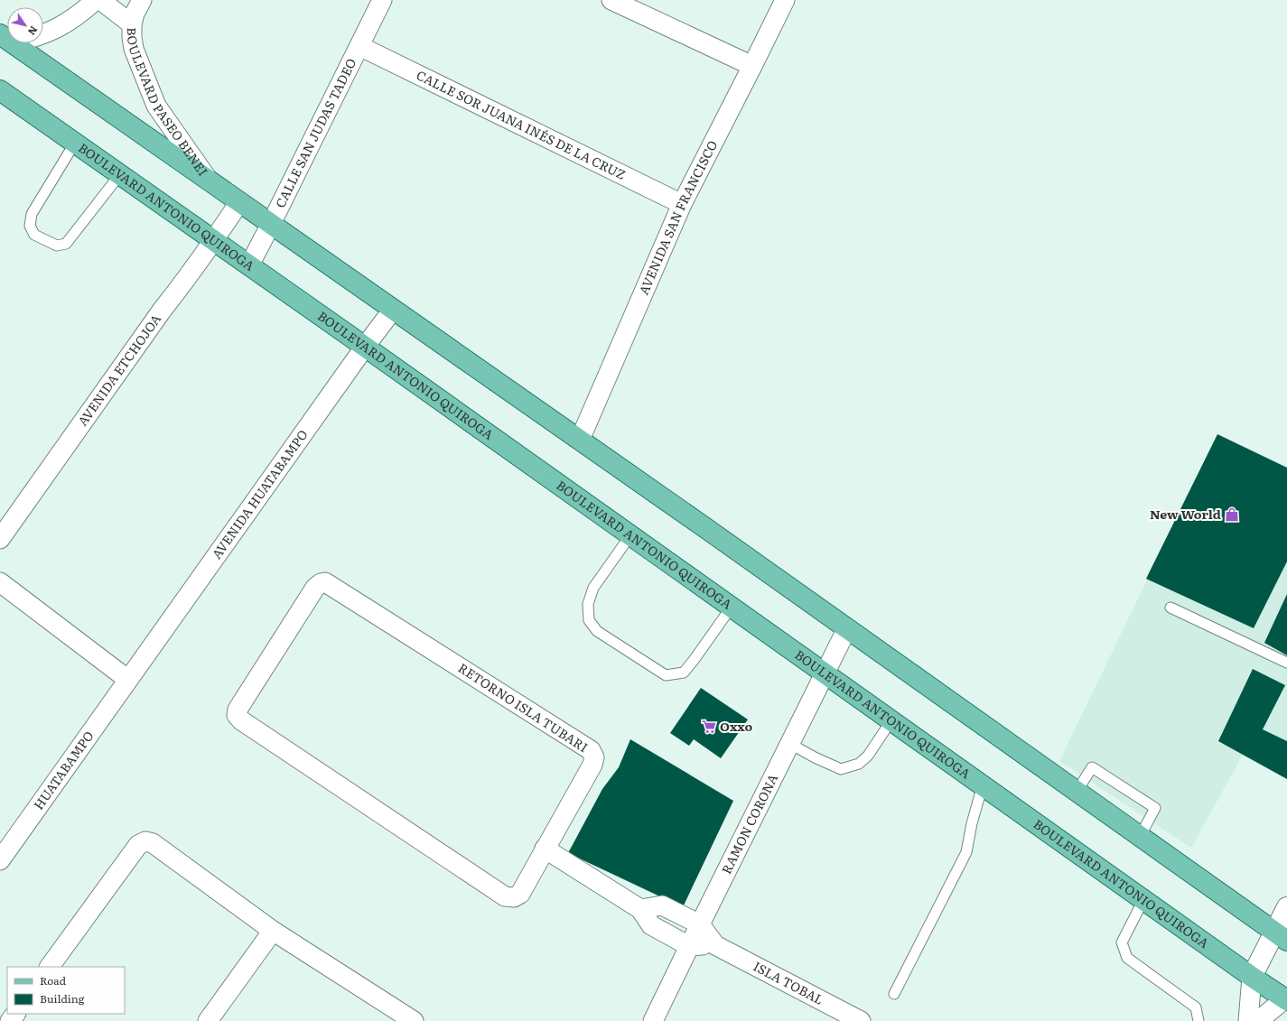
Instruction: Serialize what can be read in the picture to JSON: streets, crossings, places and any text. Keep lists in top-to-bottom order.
{
  "streets": {
    "main road": ["BOULEVARD ANTONIO QUIROGA"],
    "street": [
      "BOULEVARD PASEO BENEI",
      "CALLE SOR JUANA INÉS DE LA CRUZ",
      "CALLE SAN JUDAS TADEO",
      "AVENIDA SAN FRANCISCO",
      "AVENIDA ETCHOJOA",
      "AVENIDA HUATABAMPO",
      "RETORNO ISLA TUBARI",
      "HUATABAMPO",
      "RAMON CORONA",
      "ISLA TOBAL"
    ]
  },
  "crossings": [
    ["CALLE SOR JUANA INÉS DE LA CRUZ", "CALLE SAN JUDAS TADEO"],
    ["CALLE SOR JUANA INÉS DE LA CRUZ", "AVENIDA SAN FRANCISCO"],
    ["CALLE SAN JUDAS TADEO", "BOULEVARD ANTONIO QUIROGA"],
    ["BOULEVARD ANTONIO QUIROGA", "AVENIDA ETCHOJOA"],
    ["BOULEVARD ANTONIO QUIROGA", "AVENIDA HUATABAMPO"],
    ["BOULEVARD ANTONIO QUIROGA", "RAMON CORONA"],
    ["AVENIDA HUATABAMPO", "HUATABAMPO"],
    ["RAMON CORONA", "ISLA TOBAL"]
  ],
  "places": {
    "shop": ["New World"],
    "supermarket": ["Oxxo"]
  },
  "legend": ["Road", "Building"],
  "north": "bottom right"
}
